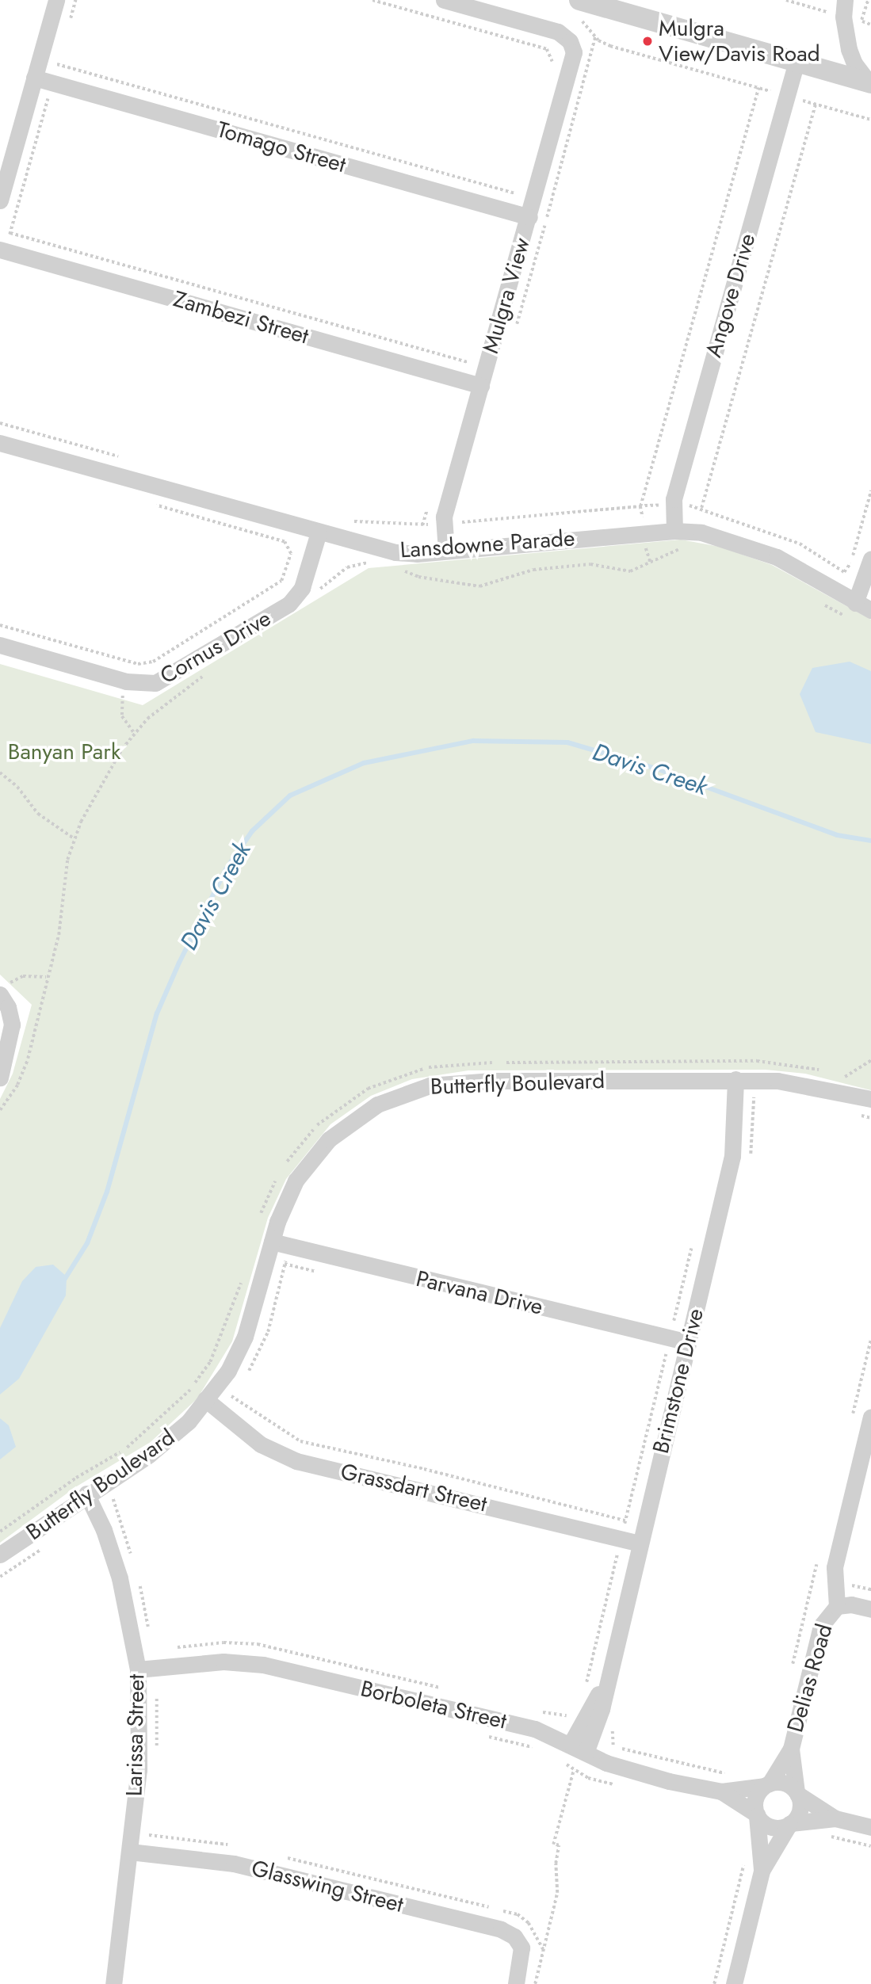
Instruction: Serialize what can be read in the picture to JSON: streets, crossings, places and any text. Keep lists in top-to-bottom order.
{
  "streets": {
    "street": [
      "Tomago Street",
      "Mulgra View",
      "Angove Drive",
      "Zambezi Street",
      "Lansdowne Parade",
      "Cornus Drive",
      "Butterfly Boulevard",
      "Parvana Drive",
      "Brimstone Drive",
      "Grassdart Street",
      "Delias Road",
      "Borboleta Street",
      "Larissa Street",
      "Glasswing Street"
    ]
  },
  "crossings": [
    ["Tomago Street", "Mulgra View"],
    ["Mulgra View", "Zambezi Street"],
    ["Mulgra View", "Lansdowne Parade"],
    ["Angove Drive", "Lansdowne Parade"],
    ["Lansdowne Parade", "Cornus Drive"],
    ["Butterfly Boulevard", "Parvana Drive"],
    ["Butterfly Boulevard", "Brimstone Drive"],
    ["Butterfly Boulevard", "Grassdart Street"],
    ["Butterfly Boulevard", "Larissa Street"],
    ["Parvana Drive", "Brimstone Drive"],
    ["Brimstone Drive", "Grassdart Street"],
    ["Brimstone Drive", "Borboleta Street"],
    ["Delias Road", "Borboleta Street"],
    ["Borboleta Street", "Larissa Street"],
    ["Larissa Street", "Glasswing Street"]
  ],
  "water": ["Davis Creek"],
  "parks": ["Banyan Park"],
  "places": ["Mulgra View/Davis Road"]
}
